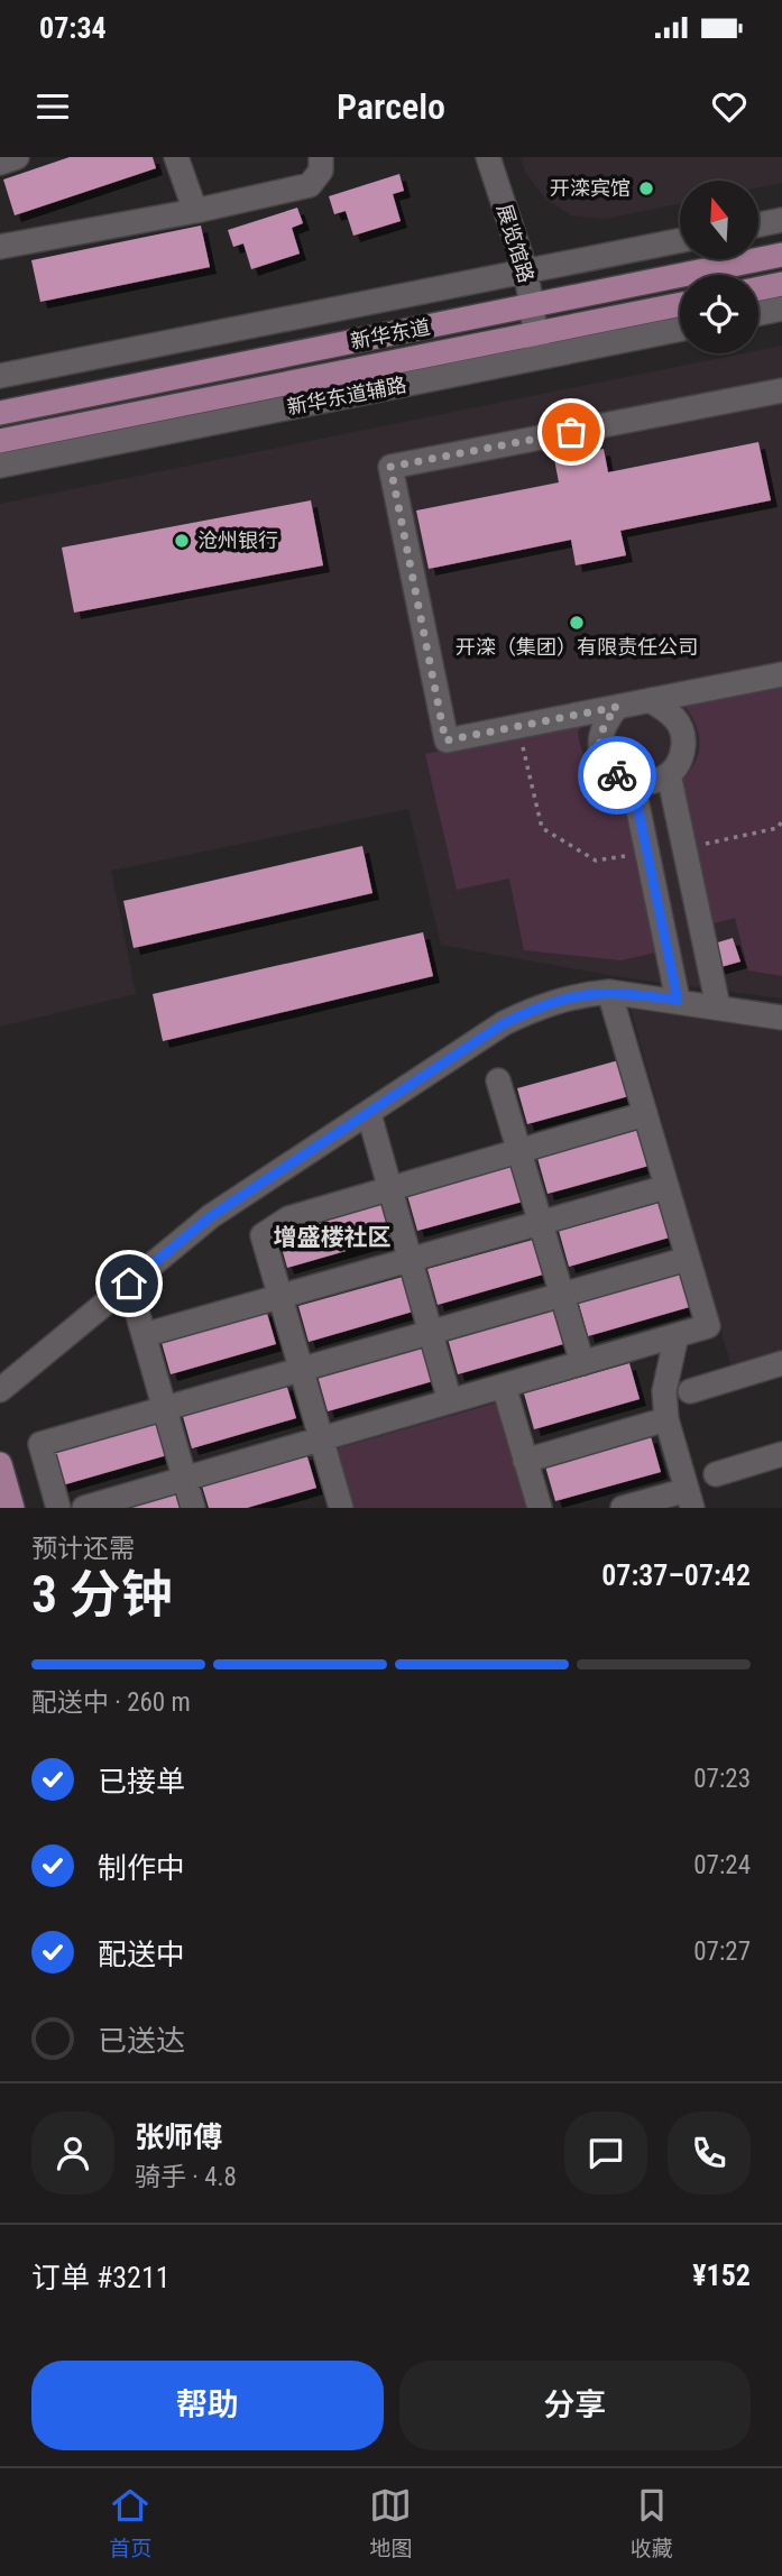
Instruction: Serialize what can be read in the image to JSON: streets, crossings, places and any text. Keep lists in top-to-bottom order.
{
  "streets": {
    "main road": ["新华东道"],
    "street": ["展览馆路", "新华东道辅路"]
  },
  "crossings": [
    ["展览馆路", "新华东道"],
    ["展览馆路", "新华东道辅路"]
  ],
  "districts": ["增盛楼社区"],
  "places": ["开滦宾馆", "沧州银行", "开滦（集团）有限责任公司"],
  "north": "top",
  "page": {
    "status": "07:34",
    "header": "Parcelo",
    "heading": ["3 分钟", "预计还需", "07:37–07:42"],
    "panel": [
      "张师傅",
      "骑手 · 4.8",
      "订单 #3211",
      "¥152"
    ],
    "bar": "配送中 · 260 m",
    "list": [
      ["已接单", "07:23"],
      ["制作中", "07:24"],
      ["配送中", "07:27"],
      "已送达"
    ],
    "buttons": ["帮助", "分享"],
    "tabs": ["首页", "地图", "收藏"]
  }
}
